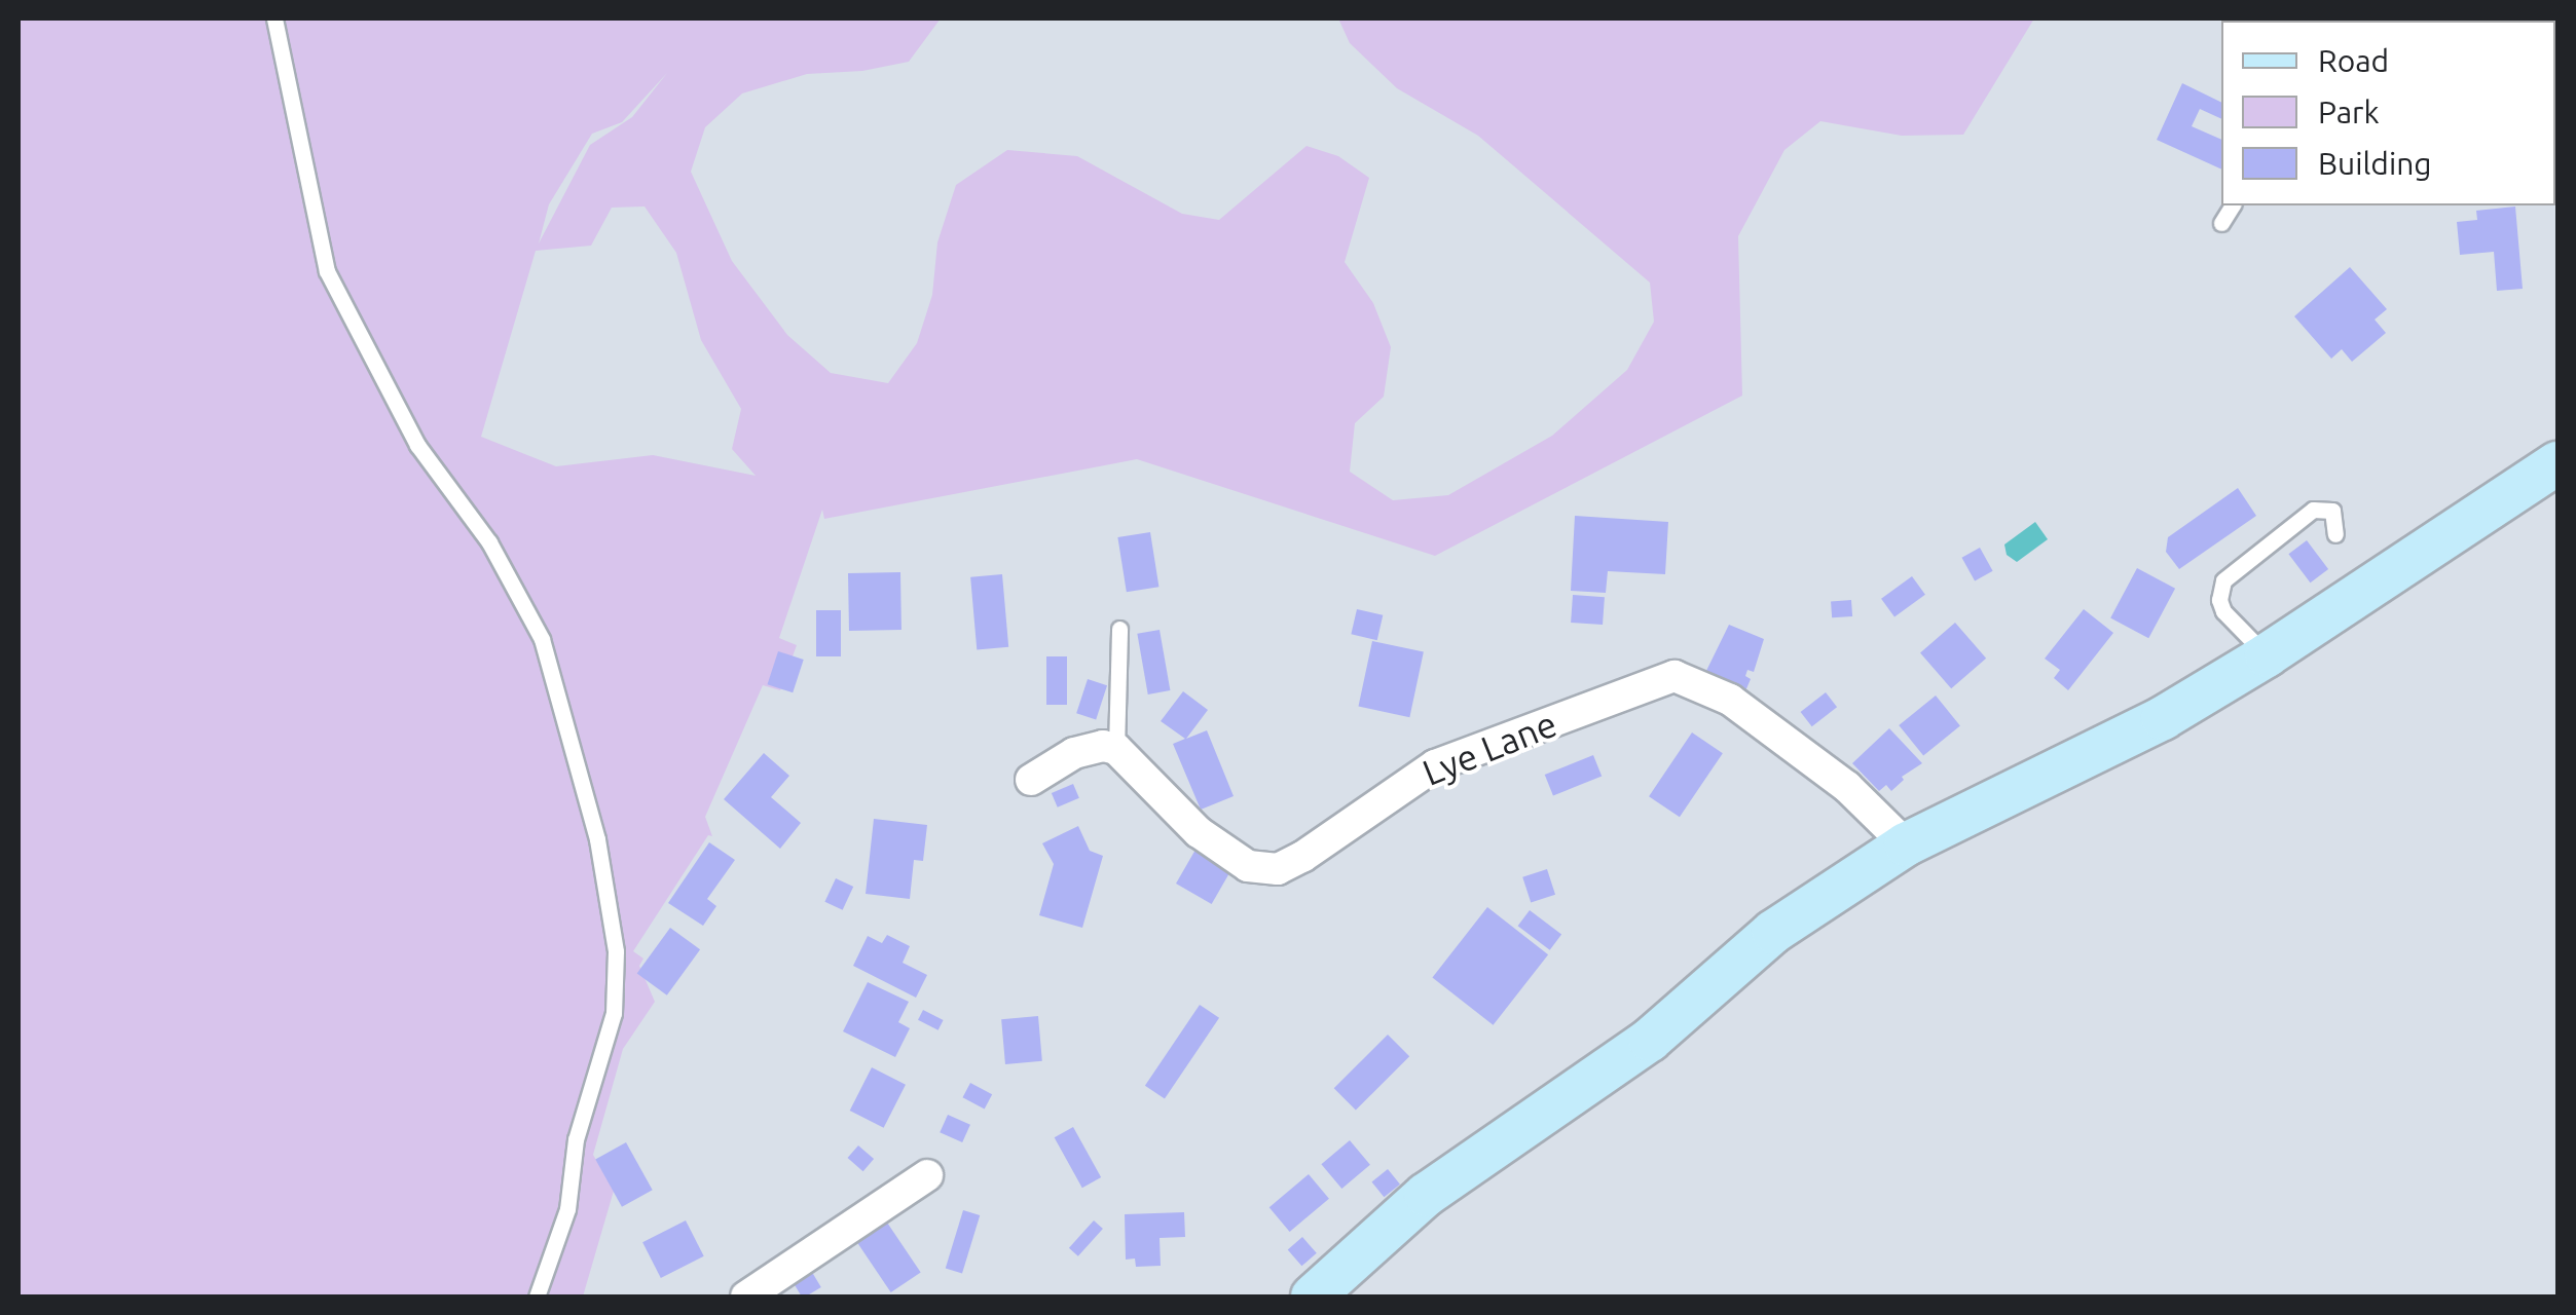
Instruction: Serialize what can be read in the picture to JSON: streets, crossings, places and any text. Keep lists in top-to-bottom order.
{
  "streets": {
    "street": ["Lye Lane"]
  },
  "legend": ["Road", "Park", "Building"]
}
